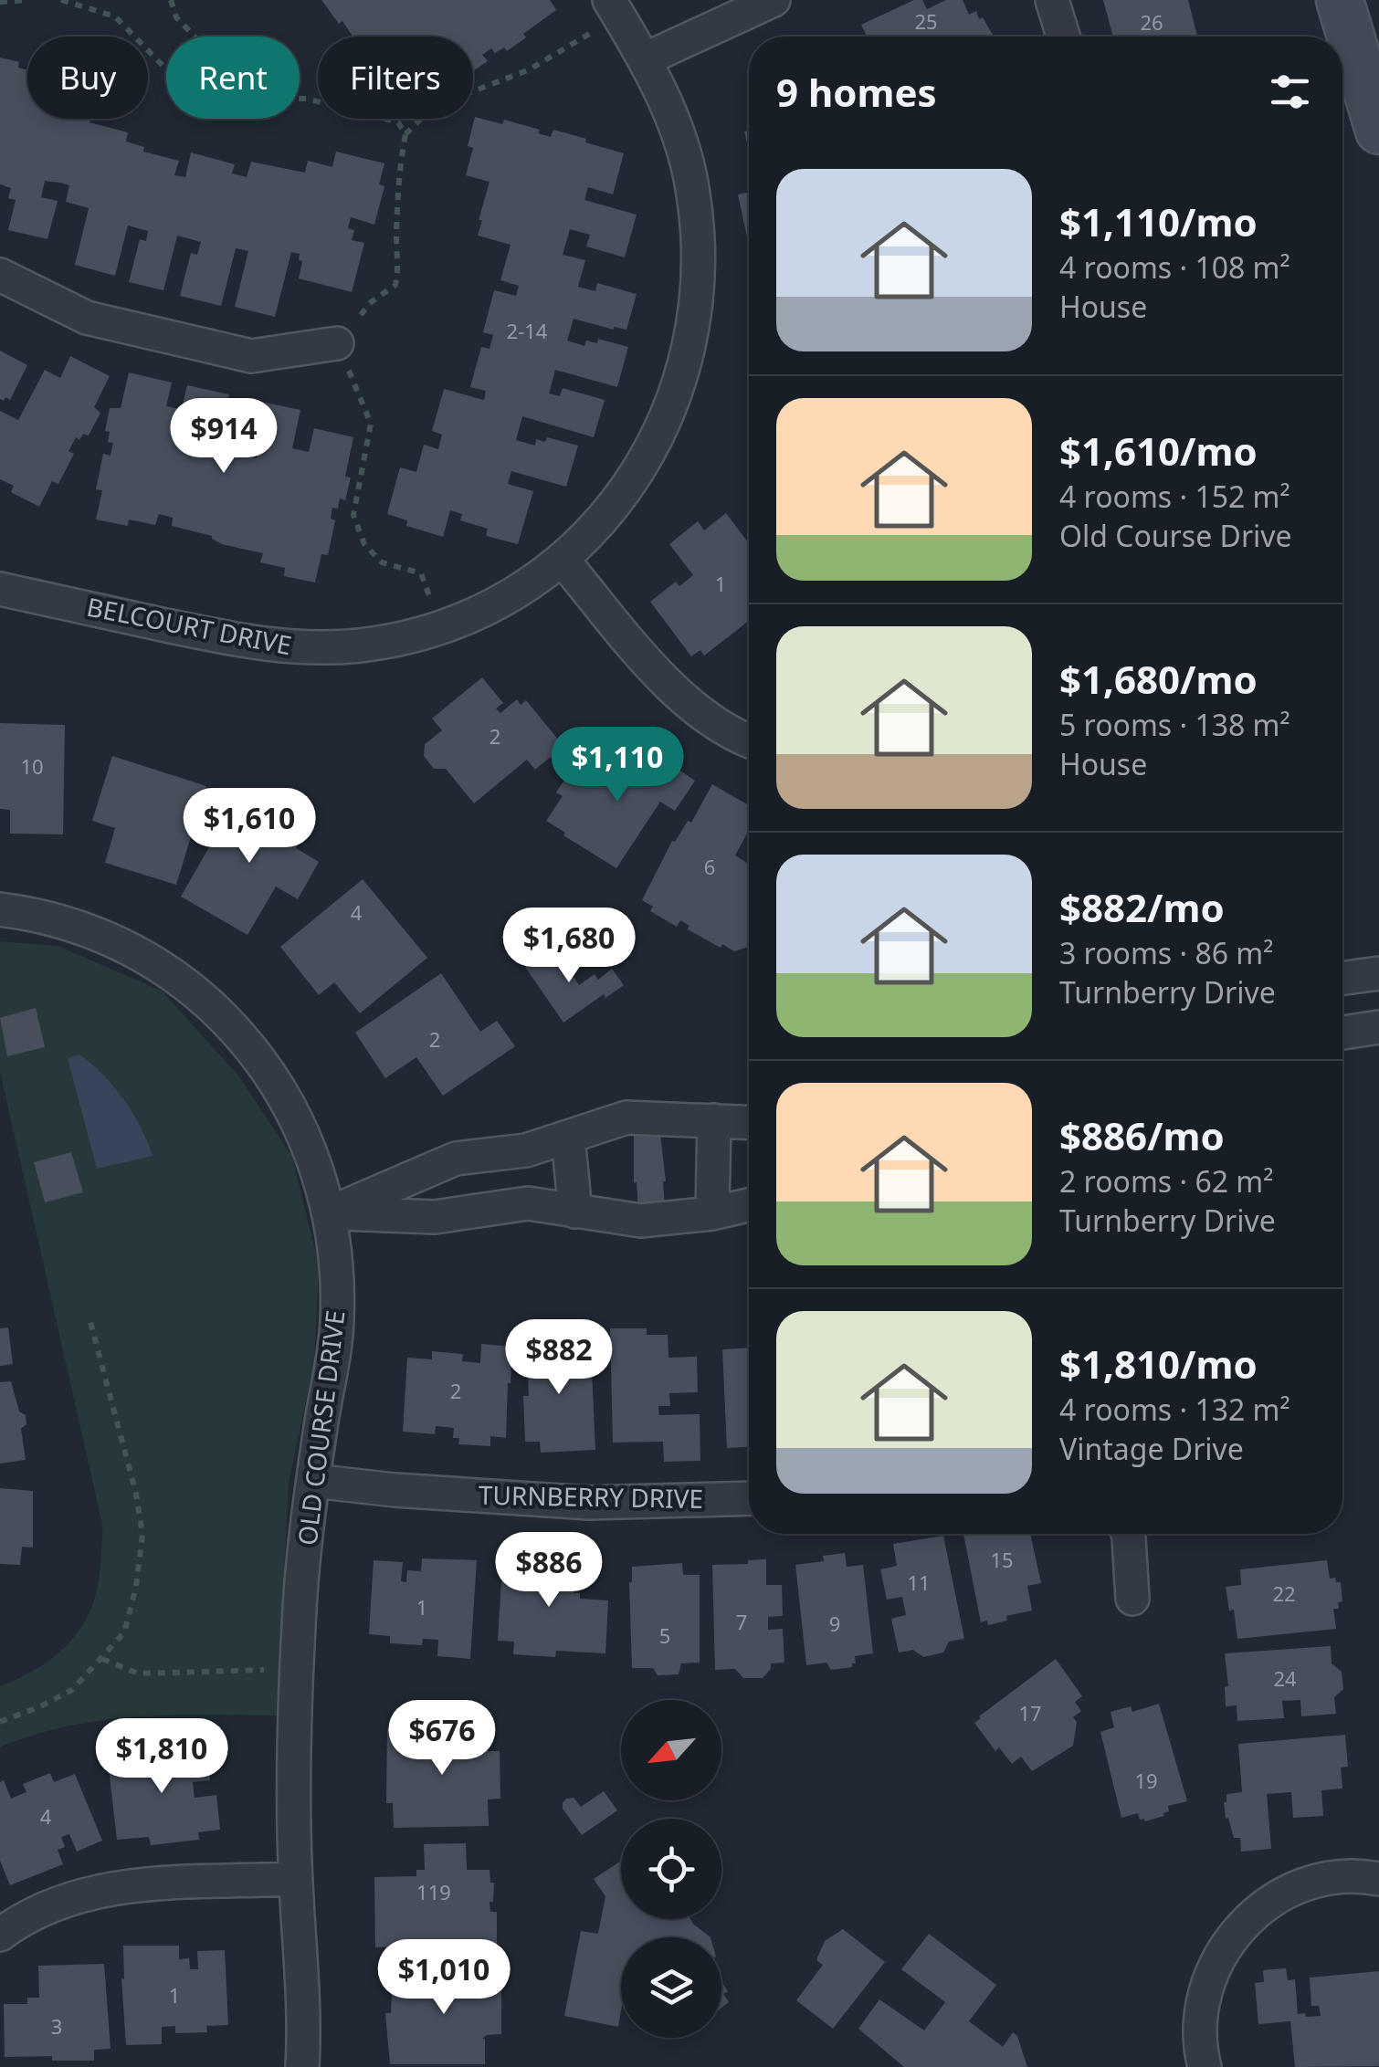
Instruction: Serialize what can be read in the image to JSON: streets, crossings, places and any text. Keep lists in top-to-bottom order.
{
  "streets": {
    "street": ["BELCOURT DRIVE", "OLD COURSE DRIVE", "TURNBERRY DRIVE"]
  },
  "crossings": [
    ["OLD COURSE DRIVE", "TURNBERRY DRIVE"]
  ],
  "house_numbers": [
    "25",
    "26",
    "2-14",
    "1",
    "2",
    "10",
    "6",
    "4",
    "2",
    "2",
    "15",
    "11",
    "22",
    "1",
    "7",
    "9",
    "5",
    "24",
    "17",
    "19",
    "4",
    "119",
    "1",
    "3"
  ],
  "north": "bottom left",
  "page": {
    "chip": ["Buy", "Rent", "Filters"],
    "heading": "9 homes",
    "list": [
      {
        "name": "$1,110/mo",
        "note": "4 rooms · 108 m² · House"
      },
      {
        "name": "$1,610/mo",
        "note": "4 rooms · 152 m² · Old Course Drive"
      },
      {
        "name": "$1,680/mo",
        "note": "5 rooms · 138 m² · House"
      },
      {
        "name": "$882/mo",
        "note": "3 rooms · 86 m² · Turnberry Drive"
      },
      {
        "name": "$886/mo",
        "note": "2 rooms · 62 m² · Turnberry Drive"
      },
      {
        "name": "$1,810/mo",
        "note": "4 rooms · 132 m² · Vintage Drive"
      }
    ],
    "price": [
      "$914",
      "$1,110",
      "$1,610",
      "$1,680",
      "$882",
      "$886",
      "$676",
      "$1,810",
      "$1,010"
    ]
  }
}
